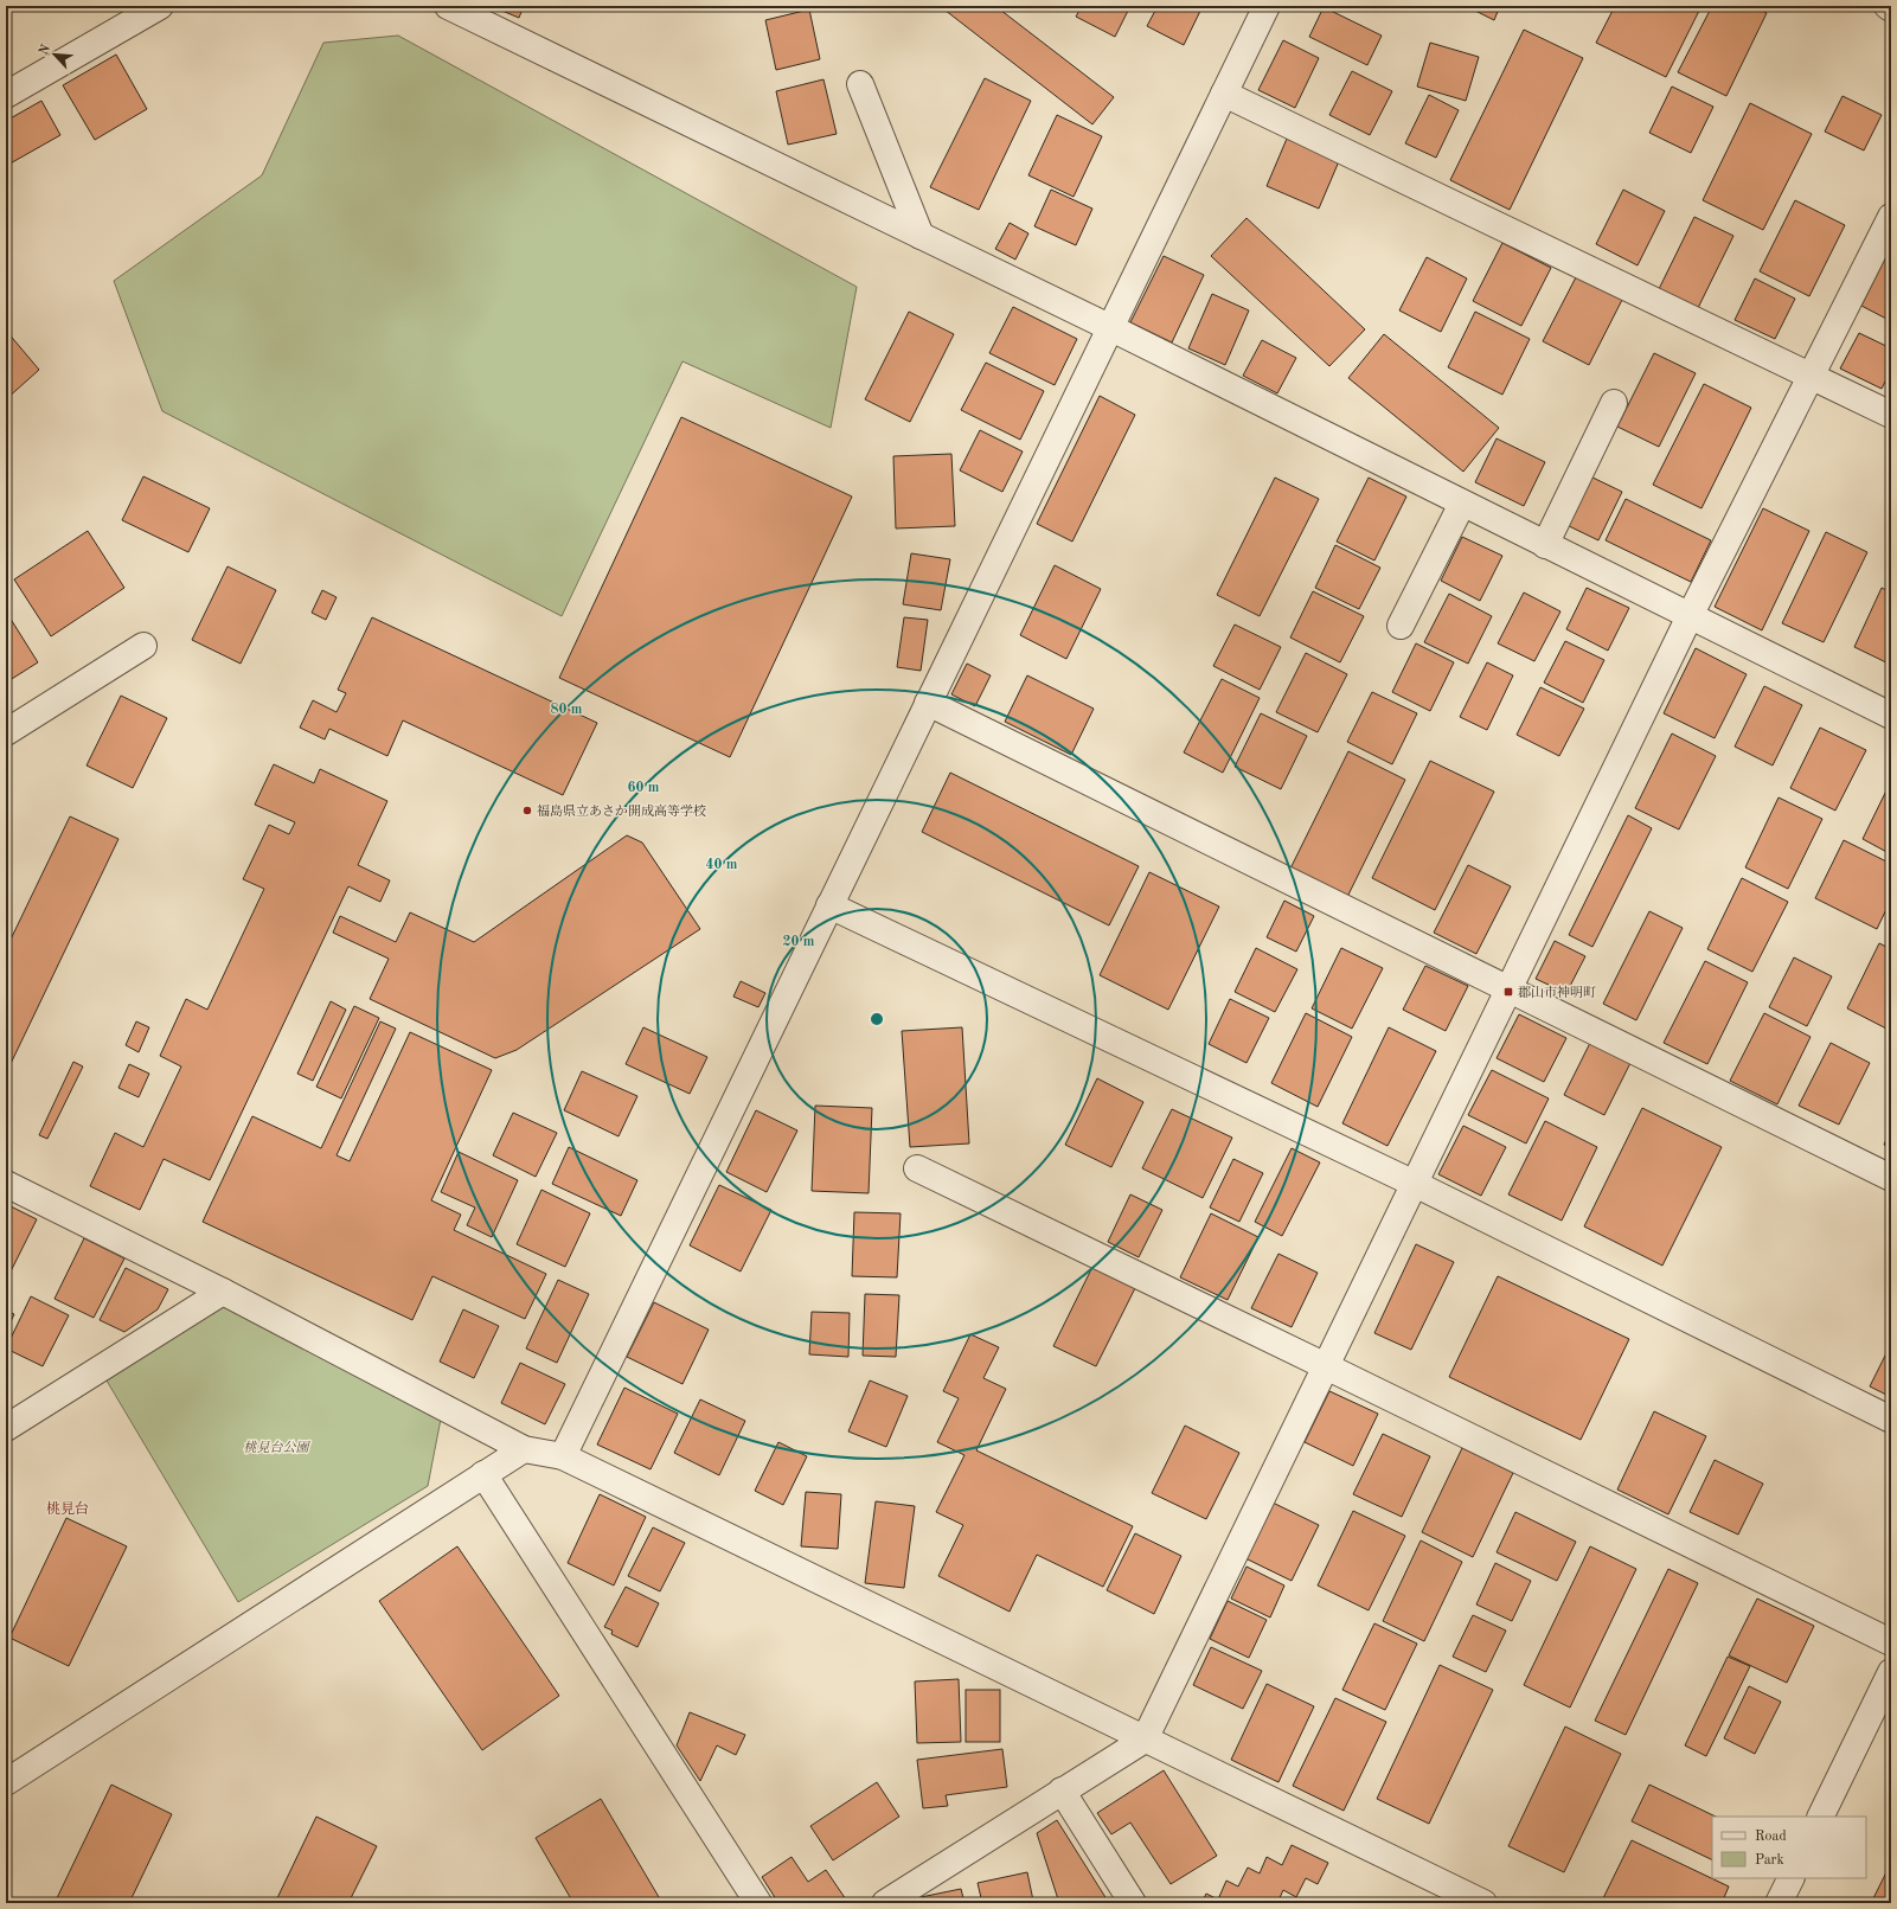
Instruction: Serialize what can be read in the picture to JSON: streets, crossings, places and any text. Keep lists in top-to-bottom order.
{
  "districts": ["桃見台"],
  "parks": ["桃見台公園"],
  "places": {
    "other": ["福島県立あさか開成高等学校"],
    "transit": ["郡山市神明町"]
  },
  "legend": ["Road", "Park"],
  "north": "top left",
  "rings": [
    "80 m",
    "60 m",
    "40 m",
    "20 m"
  ]
}
